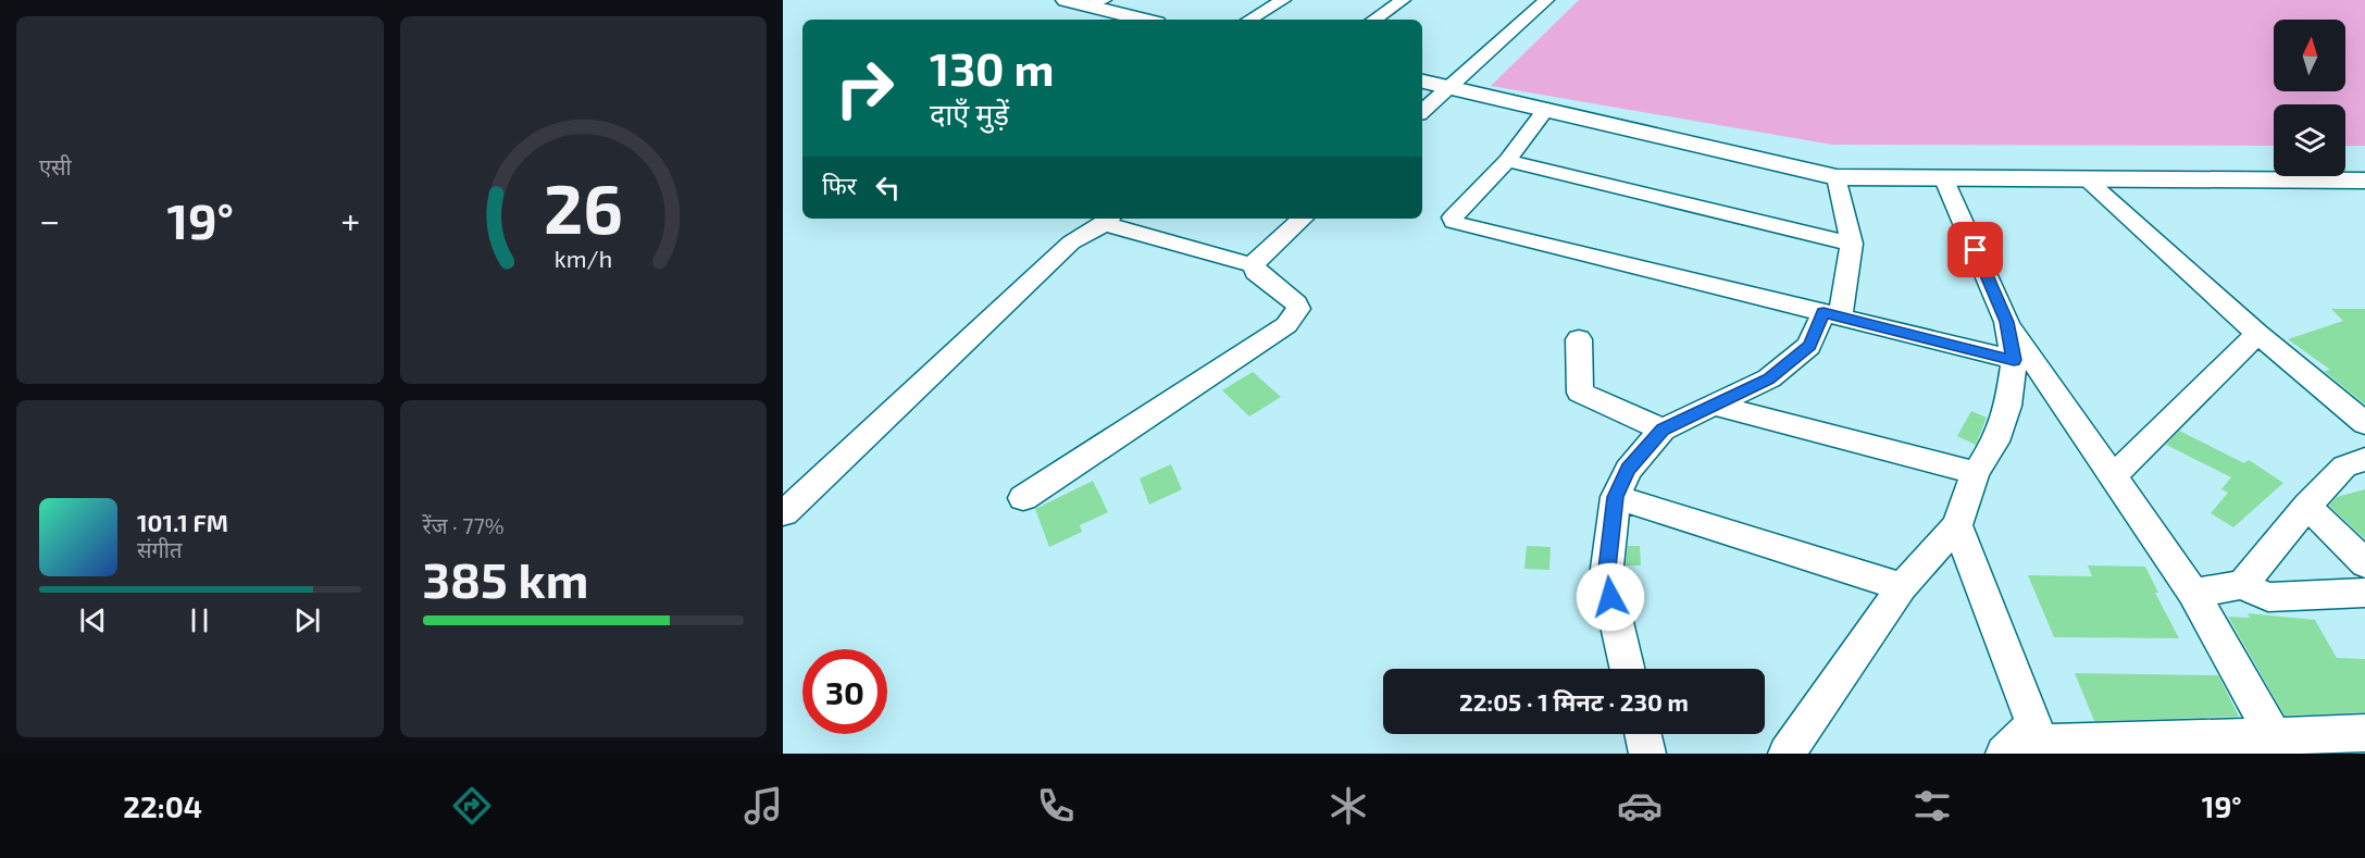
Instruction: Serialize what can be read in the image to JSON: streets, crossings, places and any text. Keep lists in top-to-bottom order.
{
  "north": "top",
  "page": {
    "tile": [
      "एसी",
      ["रेंज · 77%", "385 km"]
    ],
    "turn": ["130 m", "दाएँ मुड़ें"],
    "then": "फिर",
    "heat": ["−", "19°", "+"],
    "song": ["101.1 FM", "संगीत"],
    "limit": "30",
    "trip": "22:05 · 1 मिनट · 230 m",
    "tabs": ["22:04", "19°"],
    "gauge": ["26", "km/h"]
  }
}
